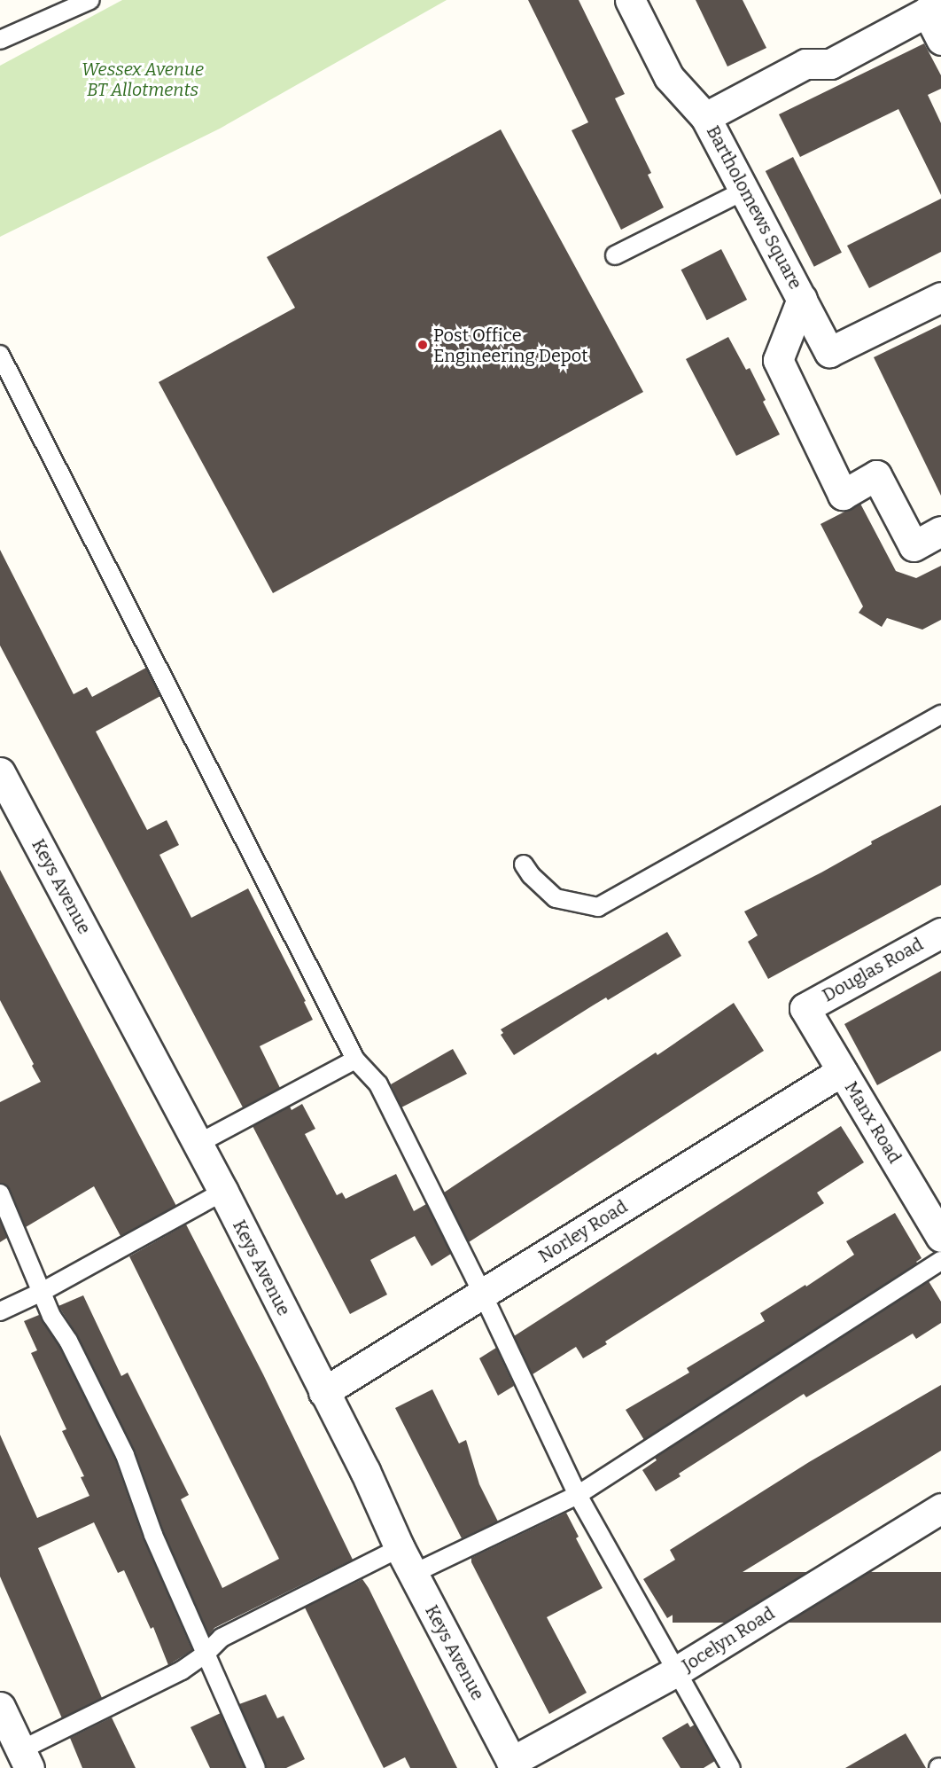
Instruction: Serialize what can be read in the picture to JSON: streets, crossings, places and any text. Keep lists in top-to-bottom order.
{
  "streets": {
    "street": [
      "Bartholomews Square",
      "Keys Avenue",
      "Douglas Road",
      "Manx Road",
      "Norley Road",
      "Jocelyn Road"
    ]
  },
  "crossings": [
    ["Keys Avenue", "Norley Road"],
    ["Keys Avenue", "Jocelyn Road"],
    ["Douglas Road", "Manx Road"],
    ["Manx Road", "Norley Road"]
  ],
  "parks": ["Wessex Avenue BT Allotments"],
  "places": ["Post Office Engineering Depot"]
}
